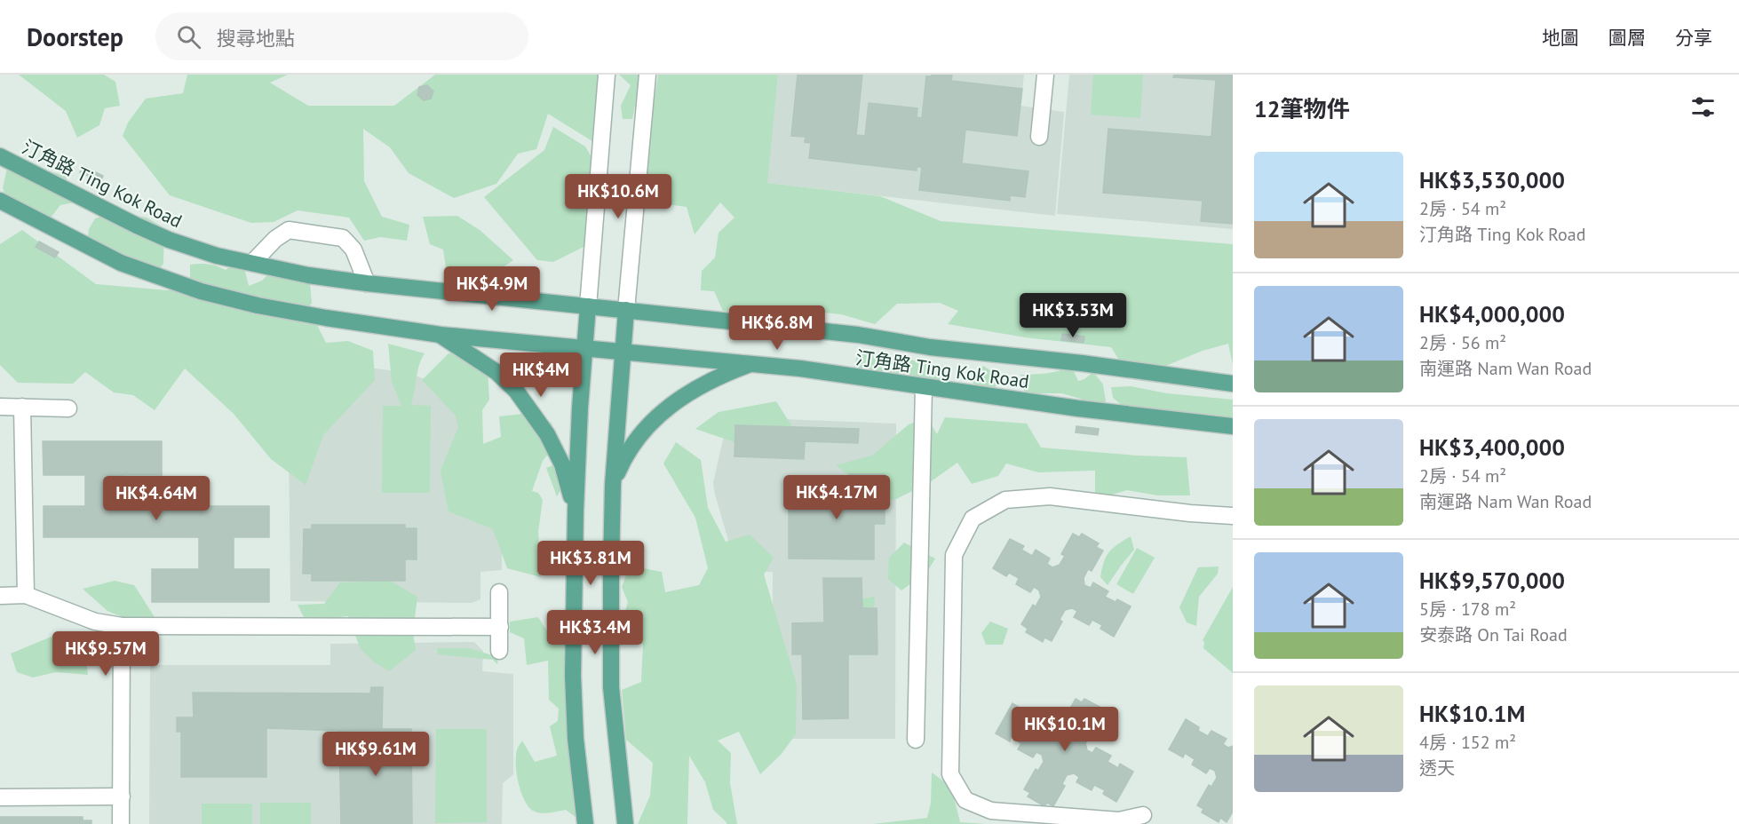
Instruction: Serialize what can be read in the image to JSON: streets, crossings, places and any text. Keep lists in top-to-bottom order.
{
  "streets": {
    "main road": ["汀角路 Ting Kok Road"]
  },
  "page": {
    "header": "Doorstep",
    "search": "搜尋地點",
    "nav": ["地圖", "圖層", "分享"],
    "heading": "12筆物件",
    "list": [
      {
        "name": "HK$3,530,000",
        "note": "2房 · 54 m² · 汀角路 Ting Kok Road"
      },
      {
        "name": "HK$4,000,000",
        "note": "2房 · 56 m² · 南運路 Nam Wan Road"
      },
      {
        "name": "HK$3,400,000",
        "note": "2房 · 54 m² · 南運路 Nam Wan Road"
      },
      {
        "name": "HK$9,570,000",
        "note": "5房 · 178 m² · 安泰路 On Tai Road"
      },
      {
        "name": "HK$10.1M",
        "note": "4房 · 152 m² · 透天"
      }
    ],
    "price": [
      "HK$10.6M",
      "HK$4.9M",
      "HK$3.53M",
      "HK$6.8M",
      "HK$4M",
      "HK$4.17M",
      "HK$4.64M",
      "HK$3.81M",
      "HK$3.4M",
      "HK$9.57M",
      "HK$10.1M",
      "HK$9.61M"
    ]
  }
}
